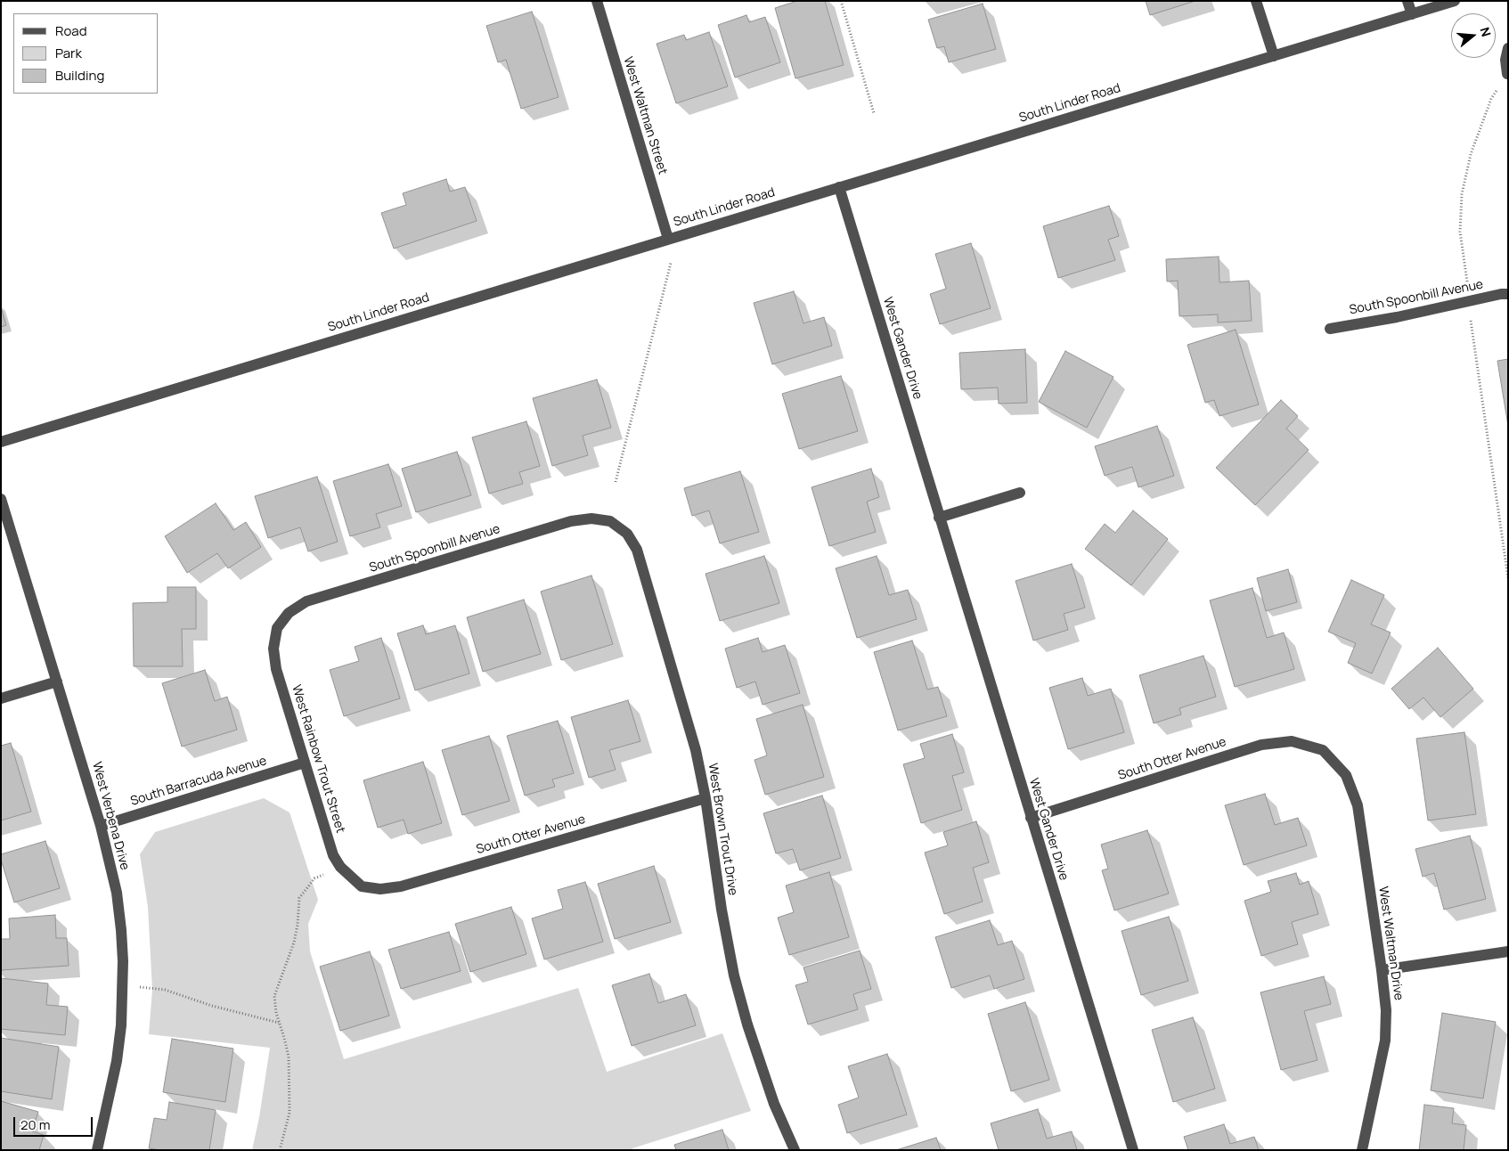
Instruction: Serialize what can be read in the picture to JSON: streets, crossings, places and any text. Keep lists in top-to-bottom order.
{
  "streets": {
    "street": [
      "South Linder Road",
      "West Waltman Street",
      "South Spoonbill Avenue",
      "West Gander Drive",
      "West Rainbow Trout Street",
      "South Otter Avenue",
      "South Barracuda Avenue",
      "West Verbena Drive",
      "West Brown Trout Drive",
      "West Waltman Drive"
    ]
  },
  "crossings": [
    ["South Linder Road", "West Waltman Street"],
    ["South Linder Road", "West Gander Drive"],
    ["South Spoonbill Avenue", "West Rainbow Trout Street"],
    ["South Spoonbill Avenue", "West Brown Trout Drive"],
    ["West Gander Drive", "South Otter Avenue"],
    ["West Rainbow Trout Street", "South Otter Avenue"],
    ["West Rainbow Trout Street", "South Barracuda Avenue"],
    ["South Otter Avenue", "West Brown Trout Drive"],
    ["South Otter Avenue", "West Waltman Drive"],
    ["South Barracuda Avenue", "West Verbena Drive"]
  ],
  "legend": ["Road", "Park", "Building"],
  "scale_bar": "20 m",
  "north": "right"
}
